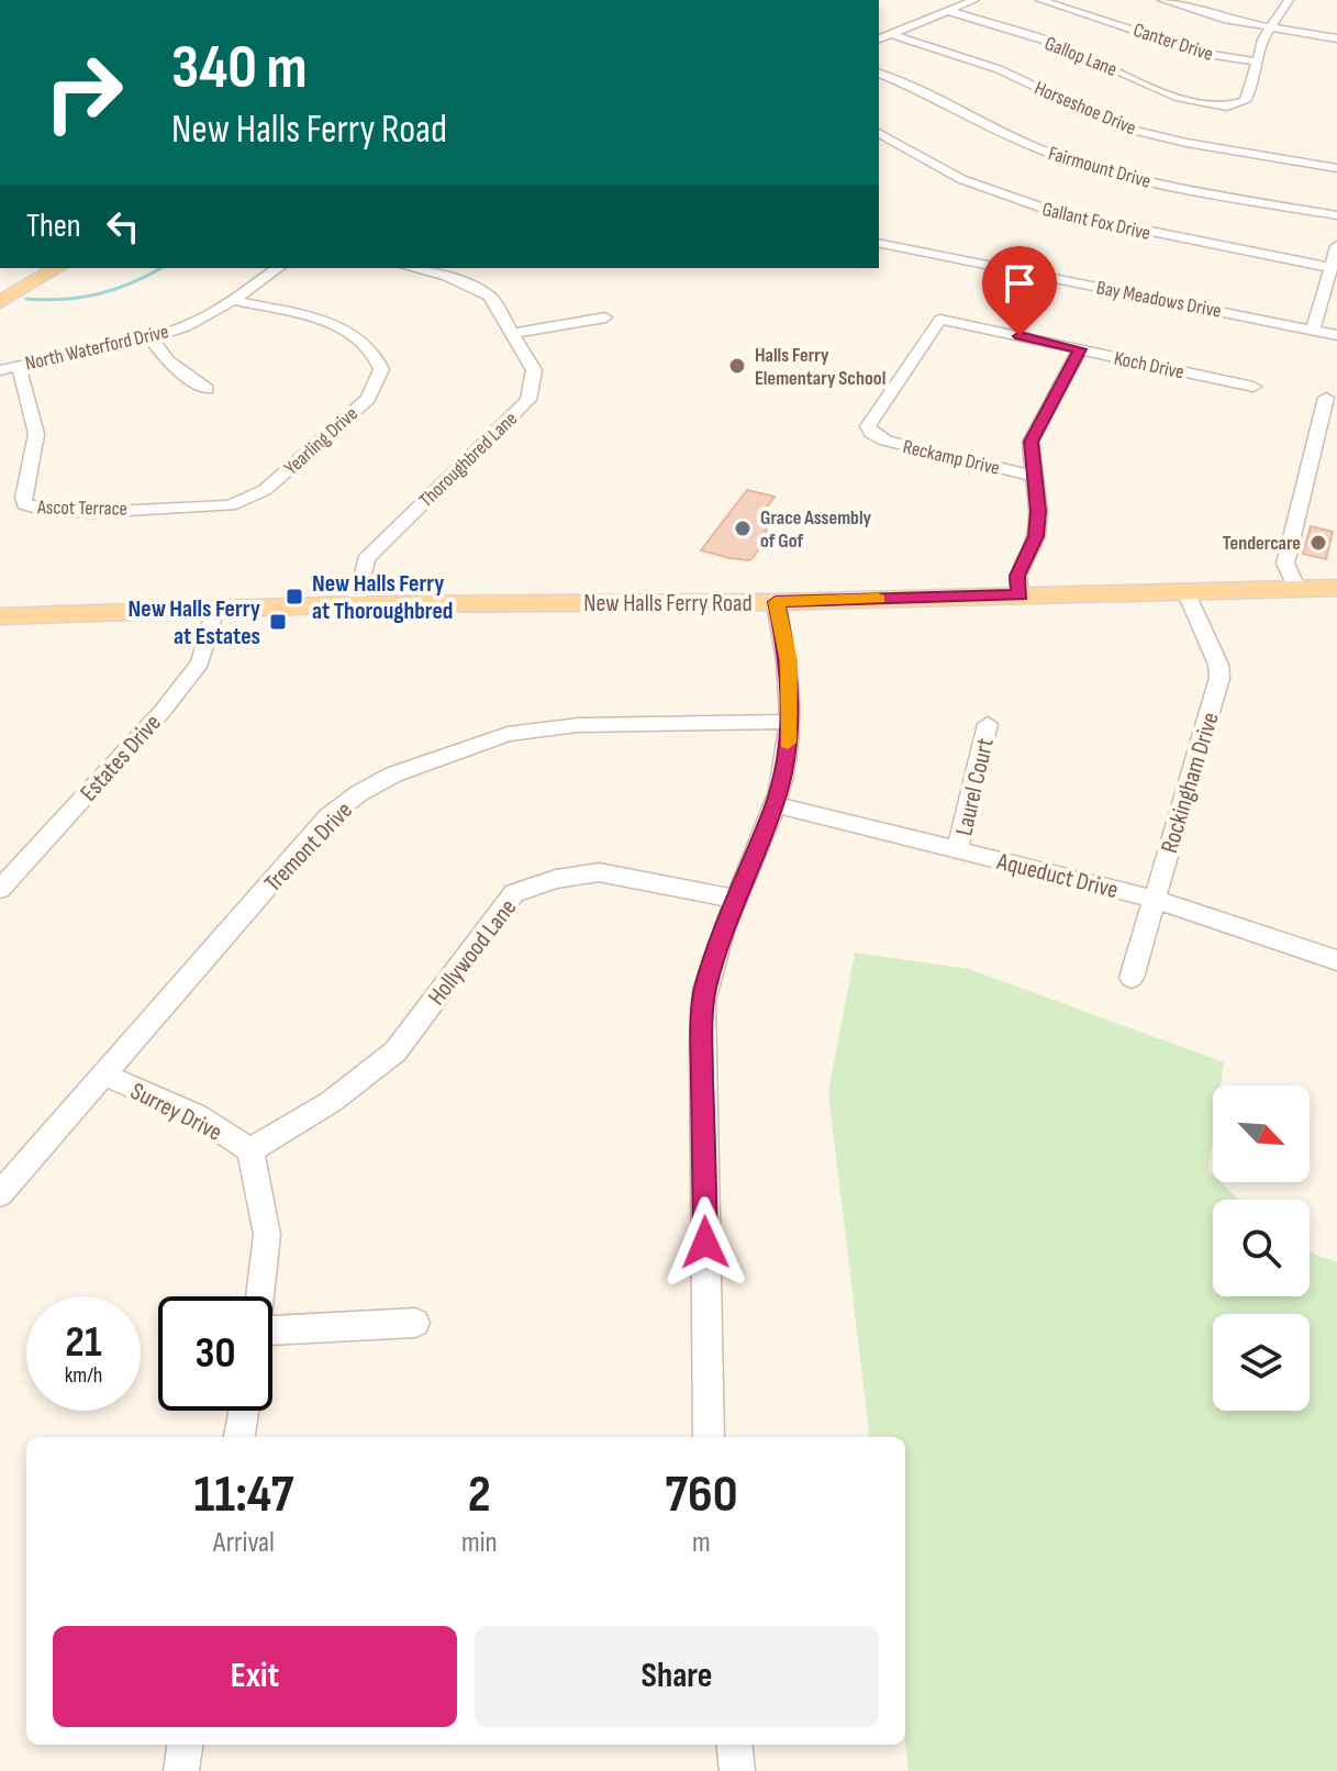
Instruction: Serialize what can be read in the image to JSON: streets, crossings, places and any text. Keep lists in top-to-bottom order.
{
  "streets": {
    "main road": ["New Halls Ferry Road"],
    "street": [
      "Canter Drive",
      "Gallop Lane",
      "Horseshoe Drive",
      "Fairmount Drive",
      "Gallant Fox Drive",
      "Bay Meadows Drive",
      "North Waterford Drive",
      "Koch Drive",
      "Yearling Drive",
      "Reckamp Drive",
      "Thoroughbred Lane",
      "Ascot Terrace",
      "Estates Drive",
      "Rockingham Drive",
      "Laurel Court",
      "Tremont Drive",
      "Aqueduct Drive",
      "Hollywood Lane",
      "Surrey Drive"
    ]
  },
  "crossings": [
    ["Canter Drive", "Gallop Lane"],
    ["North Waterford Drive", "Yearling Drive"],
    ["North Waterford Drive", "Ascot Terrace"],
    ["Koch Drive", "Reckamp Drive"],
    ["Yearling Drive", "Ascot Terrace"],
    ["Thoroughbred Lane", "New Halls Ferry Road"],
    ["New Halls Ferry Road", "Estates Drive"],
    ["New Halls Ferry Road", "Rockingham Drive"],
    ["Rockingham Drive", "Aqueduct Drive"],
    ["Laurel Court", "Aqueduct Drive"],
    ["Tremont Drive", "Surrey Drive"],
    ["Hollywood Lane", "Surrey Drive"]
  ],
  "places": {
    "other": ["Halls Ferry Elementary School", "Grace Assembly of Gof", "Tendercare"],
    "transit": ["New Halls Ferry at Thoroughbred", "New Halls Ferry at Estates"]
  },
  "north": "bottom right",
  "page": {
    "turn": ["340 m", "New Halls Ferry Road"],
    "then": "Then",
    "speed": "21 km/h",
    "limit": "30",
    "eta": [
      "11:47",
      "Arrival",
      "2",
      "min",
      "760",
      "m"
    ],
    "buttons": ["Exit", "Share"]
  }
}
